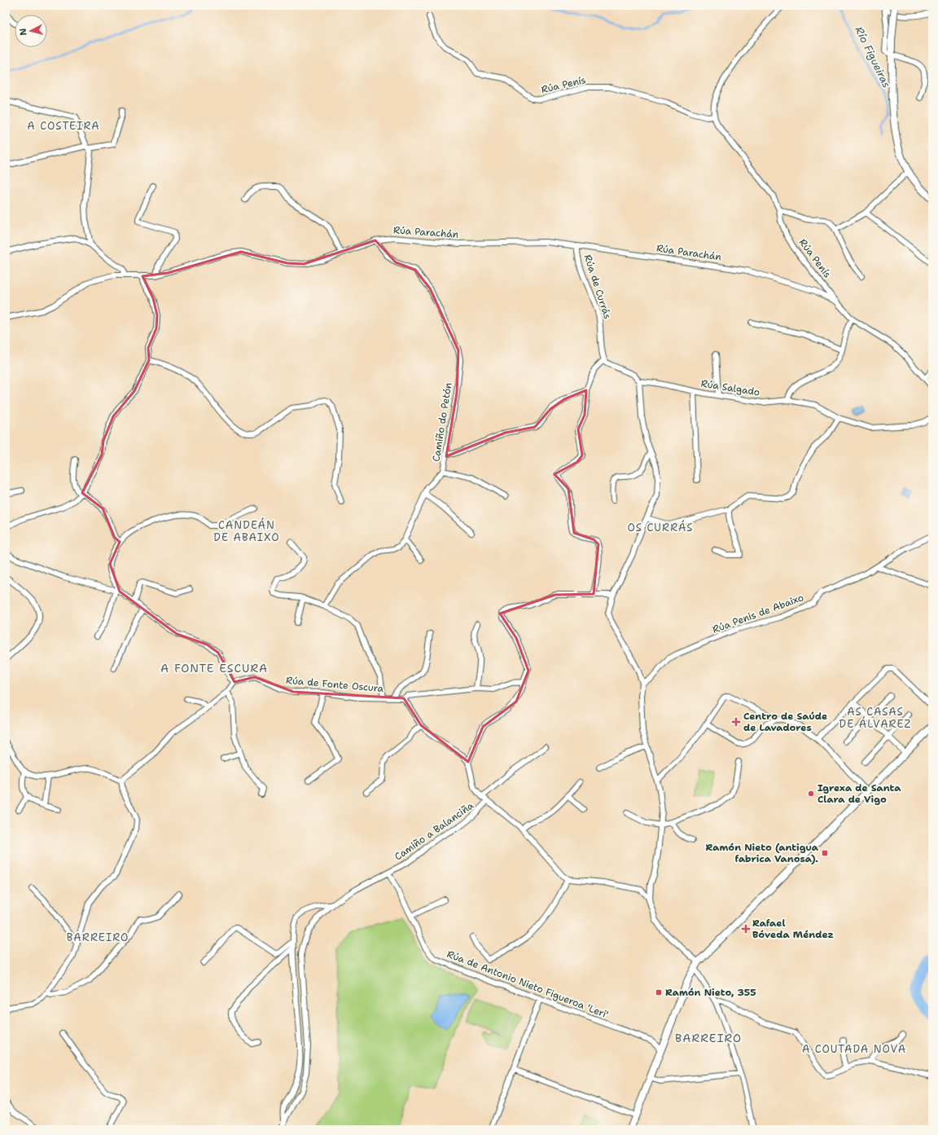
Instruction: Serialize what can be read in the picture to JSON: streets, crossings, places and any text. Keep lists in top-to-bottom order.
{
  "streets": {
    "street": [
      "Rúa Penís",
      "Rúa Parachán",
      "Rúa de Currás",
      "Rúa Salgado",
      "Camiño do Petón",
      "Rúa Penis de Abaixo",
      "Rúa de Fonte Oscura",
      "Camiño a Balanciña",
      "Rúa de Antonio Nieto Figueroa 'Leri'"
    ]
  },
  "crossings": [
    ["Rúa Penís", "Rúa Parachán"],
    ["Rúa Parachán", "Rúa de Currás"],
    ["Rúa Parachán", "Camiño do Petón"],
    ["Camiño a Balanciña", "Rúa de Antonio Nieto Figueroa 'Leri'"]
  ],
  "districts": [
    "A COSTEIRA",
    "CANDEÁN DE ABAIXO",
    "OS CURRÁS",
    "A FONTE ESCURA",
    "AS CASAS DE ÁLVAREZ",
    "BARREIRO",
    "BARREIRO",
    "A COUTADA NOVA"
  ],
  "water": ["Río Figueiras"],
  "places": {
    "health": ["Centro de Saúde de Lavadores", "Rafael Bóveda Méndez"],
    "other": ["Igrexa de Santa Clara de Vigo"],
    "transit": ["Ramón Nieto (antigua fabrica Vanosa).", "Ramón Nieto, 355"]
  },
  "north": "left"
}
